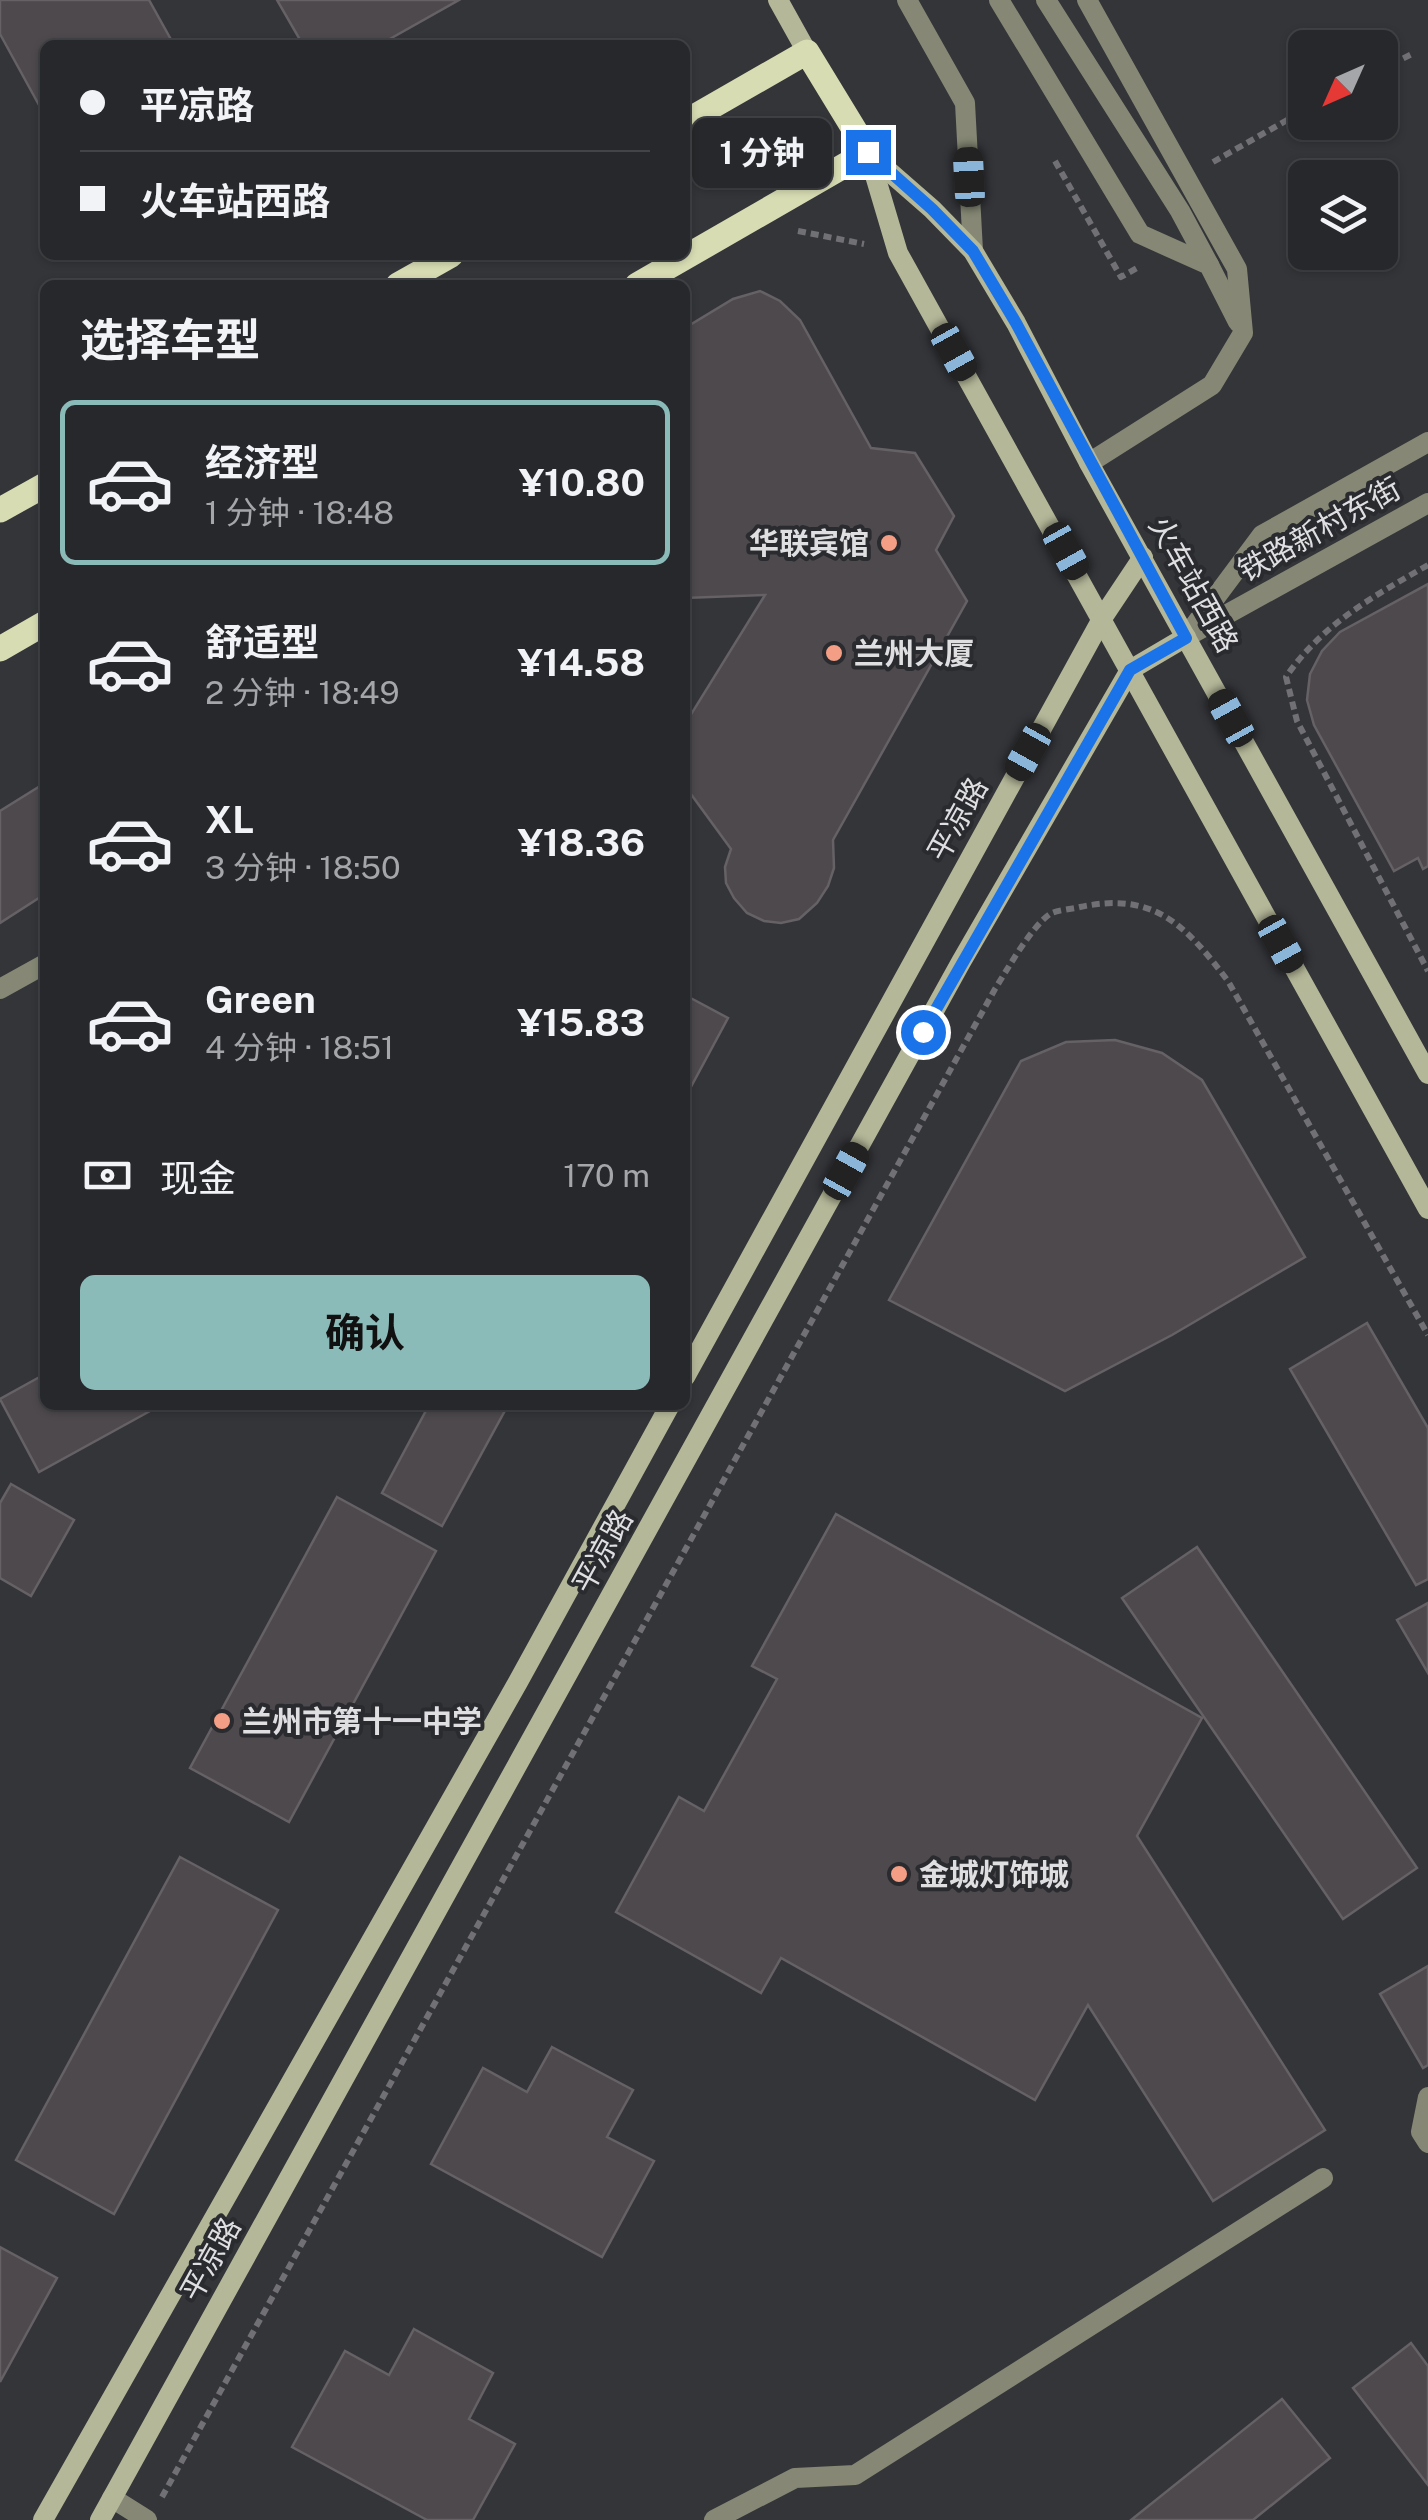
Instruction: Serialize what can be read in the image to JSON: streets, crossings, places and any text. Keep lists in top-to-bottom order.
{
  "streets": {
    "main road": ["火车站西路"],
    "street": ["铁路新村东街", "平凉路"]
  },
  "crossings": [
    ["铁路新村东街", "火车站西路"],
    ["火车站西路", "平凉路"]
  ],
  "places": [
    "华联宾馆",
    "兰州大厦",
    "兰州市第十一中学",
    "金城灯饰城"
  ],
  "north": "bottom left",
  "page": {
    "banner": ["平凉路", "火车站西路"],
    "bubble": "1 分钟",
    "heading": "选择车型",
    "list": [
      {
        "name": "经济型",
        "note": "1 分钟 · 18:48",
        "value": "¥10.80"
      },
      {
        "name": "舒适型",
        "note": "2 分钟 · 18:49",
        "value": "¥14.58"
      },
      {
        "name": "XL",
        "note": "3 分钟 · 18:50",
        "value": "¥18.36"
      },
      {
        "name": "Green",
        "note": "4 分钟 · 18:51",
        "value": "¥15.83"
      }
    ],
    "pay": ["现金", "170 m"],
    "buttons": "确认"
  }
}
